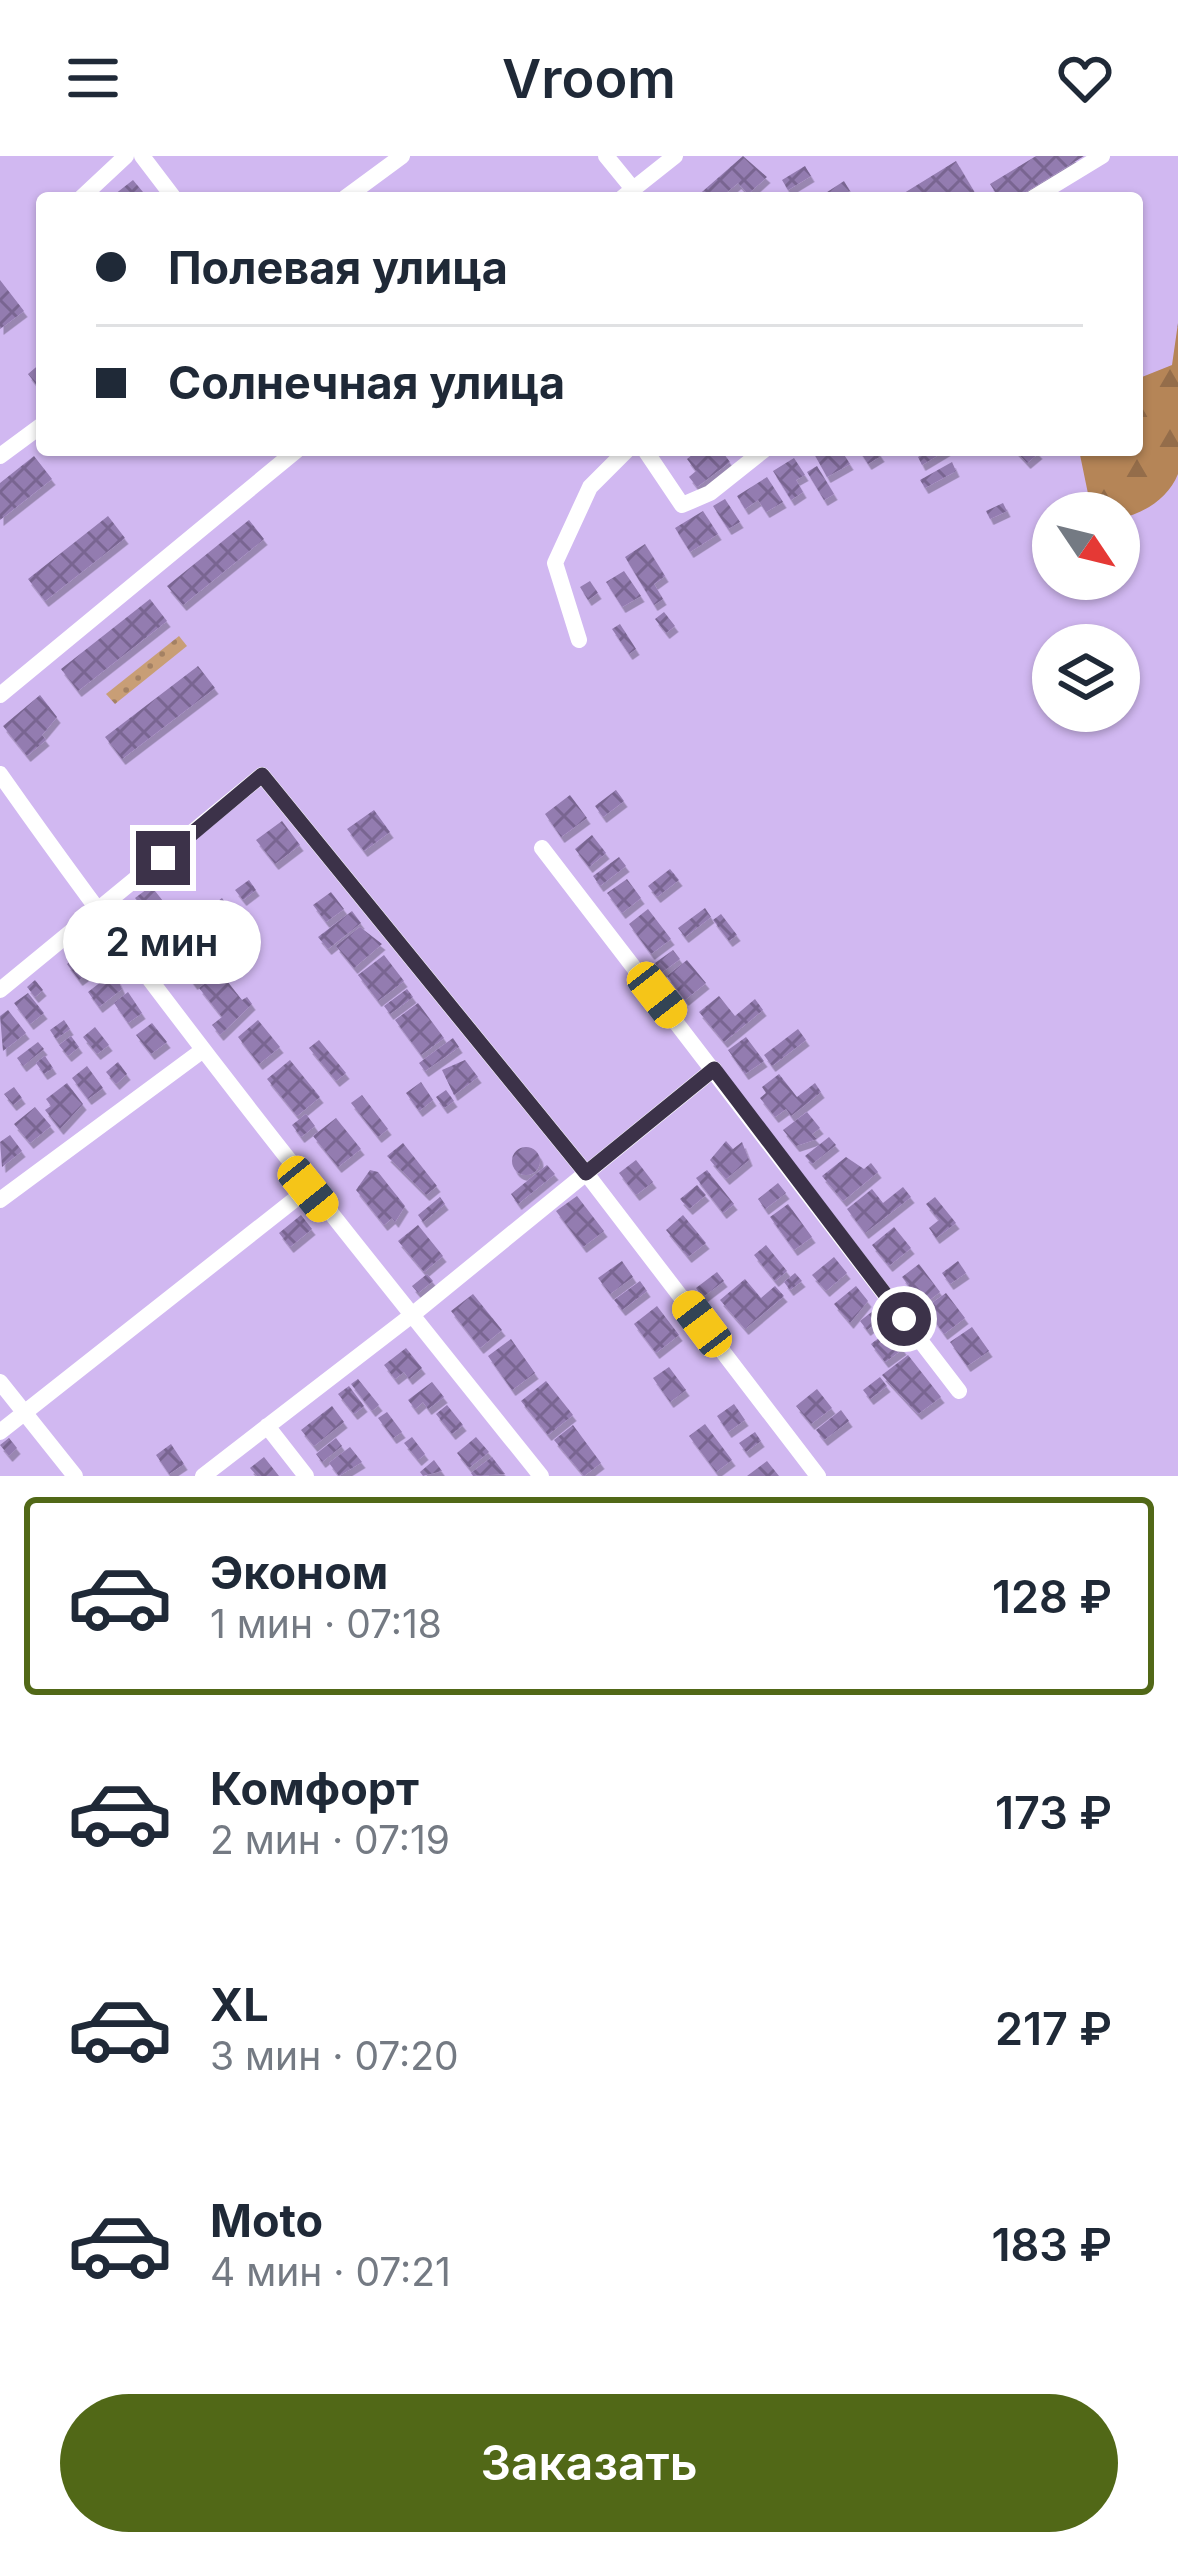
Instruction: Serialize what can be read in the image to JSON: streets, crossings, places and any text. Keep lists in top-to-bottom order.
{
  "north": "bottom right",
  "page": {
    "header": "Vroom",
    "banner": ["Полевая улица", "Солнечная улица"],
    "bubble": "2 мин",
    "list": [
      {
        "name": "Эконом",
        "note": "1 мин · 07:18",
        "value": "128 ₽"
      },
      {
        "name": "Комфорт",
        "note": "2 мин · 07:19",
        "value": "173 ₽"
      },
      {
        "name": "XL",
        "note": "3 мин · 07:20",
        "value": "217 ₽"
      },
      {
        "name": "Moto",
        "note": "4 мин · 07:21",
        "value": "183 ₽"
      }
    ],
    "buttons": "Заказать"
  }
}
